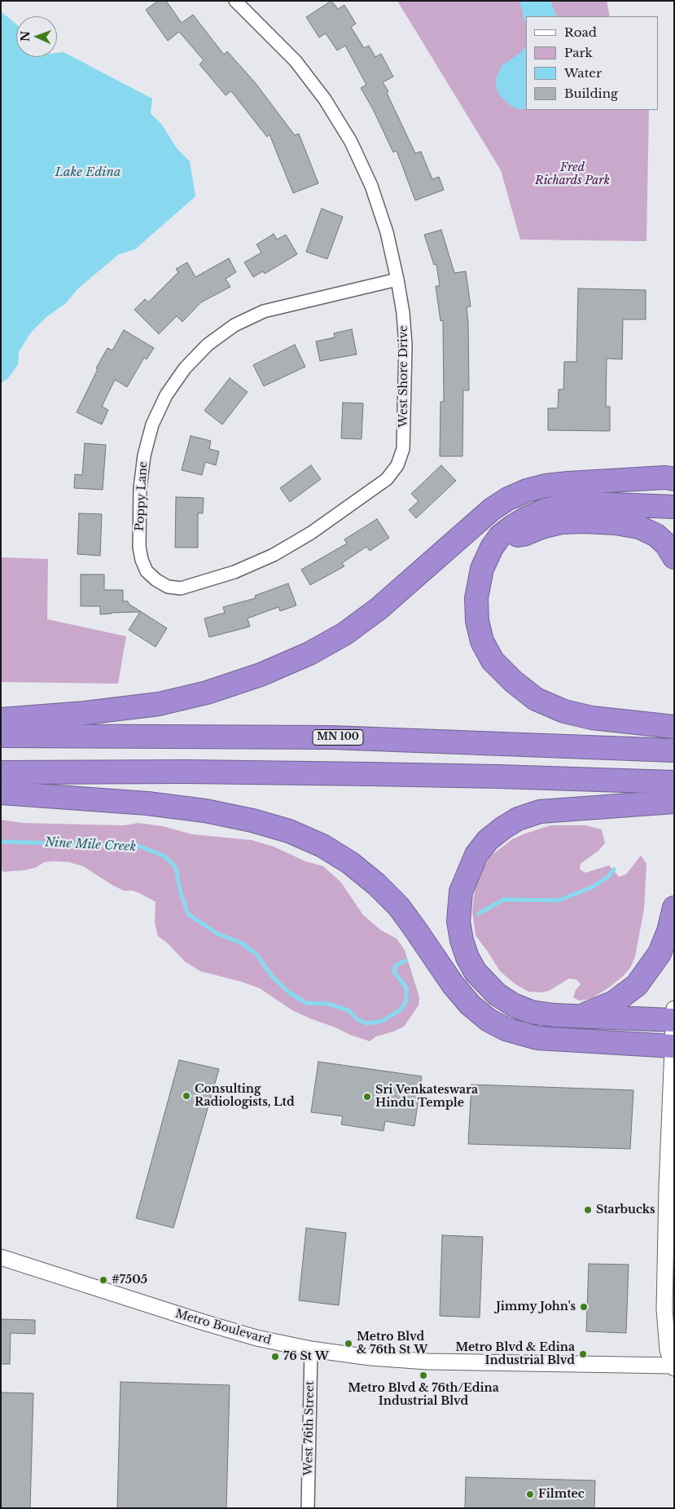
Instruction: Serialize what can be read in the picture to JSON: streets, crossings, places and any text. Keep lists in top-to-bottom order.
{
  "streets": {
    "highway": ["MN 100"],
    "street": [
      "West Shore Drive",
      "Poppy Lane",
      "Metro Boulevard",
      "West 76th Street"
    ]
  },
  "crossings": [
    ["West Shore Drive", "Poppy Lane"],
    ["Metro Boulevard", "West 76th Street"]
  ],
  "water": ["Lake Edina", "Nine Mile Creek"],
  "parks": ["Fred Richards Park"],
  "places": [
    "Consulting Radiologists, Ltd",
    "Sri Venkateswara Hindu Temple",
    "Starbucks",
    "#7505",
    "Jimmy John's",
    "Metro Blvd & 76th St W",
    "Metro Blvd & Edina Industrial Blvd",
    "76 St W",
    "Metro Blvd & 76th/Edina Industrial Blvd",
    "Filmtec"
  ],
  "legend": [
    "Road",
    "Park",
    "Water",
    "Building"
  ],
  "north": "left"
}
